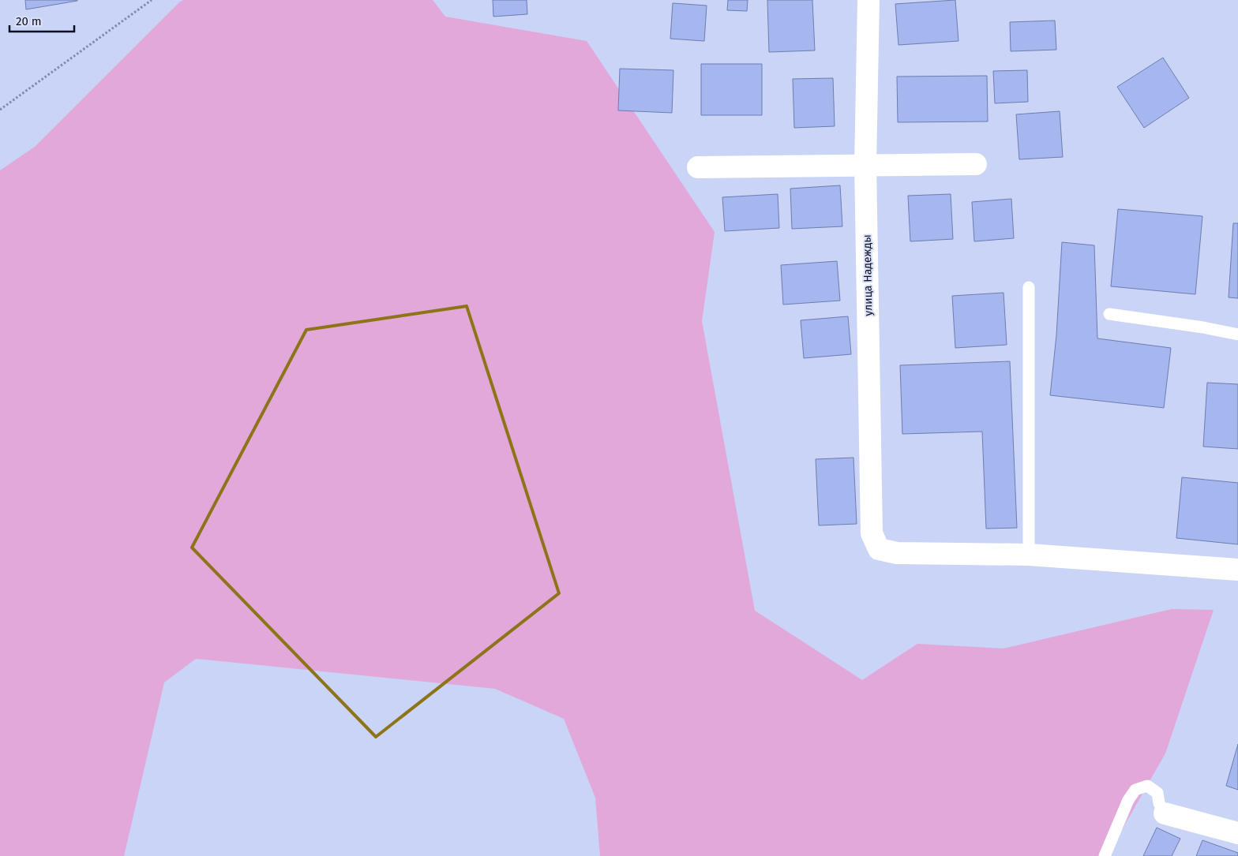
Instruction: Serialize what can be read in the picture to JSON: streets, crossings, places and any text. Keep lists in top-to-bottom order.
{
  "streets": {
    "street": ["улица Надежды"]
  },
  "scale_bar": "20 m"
}
